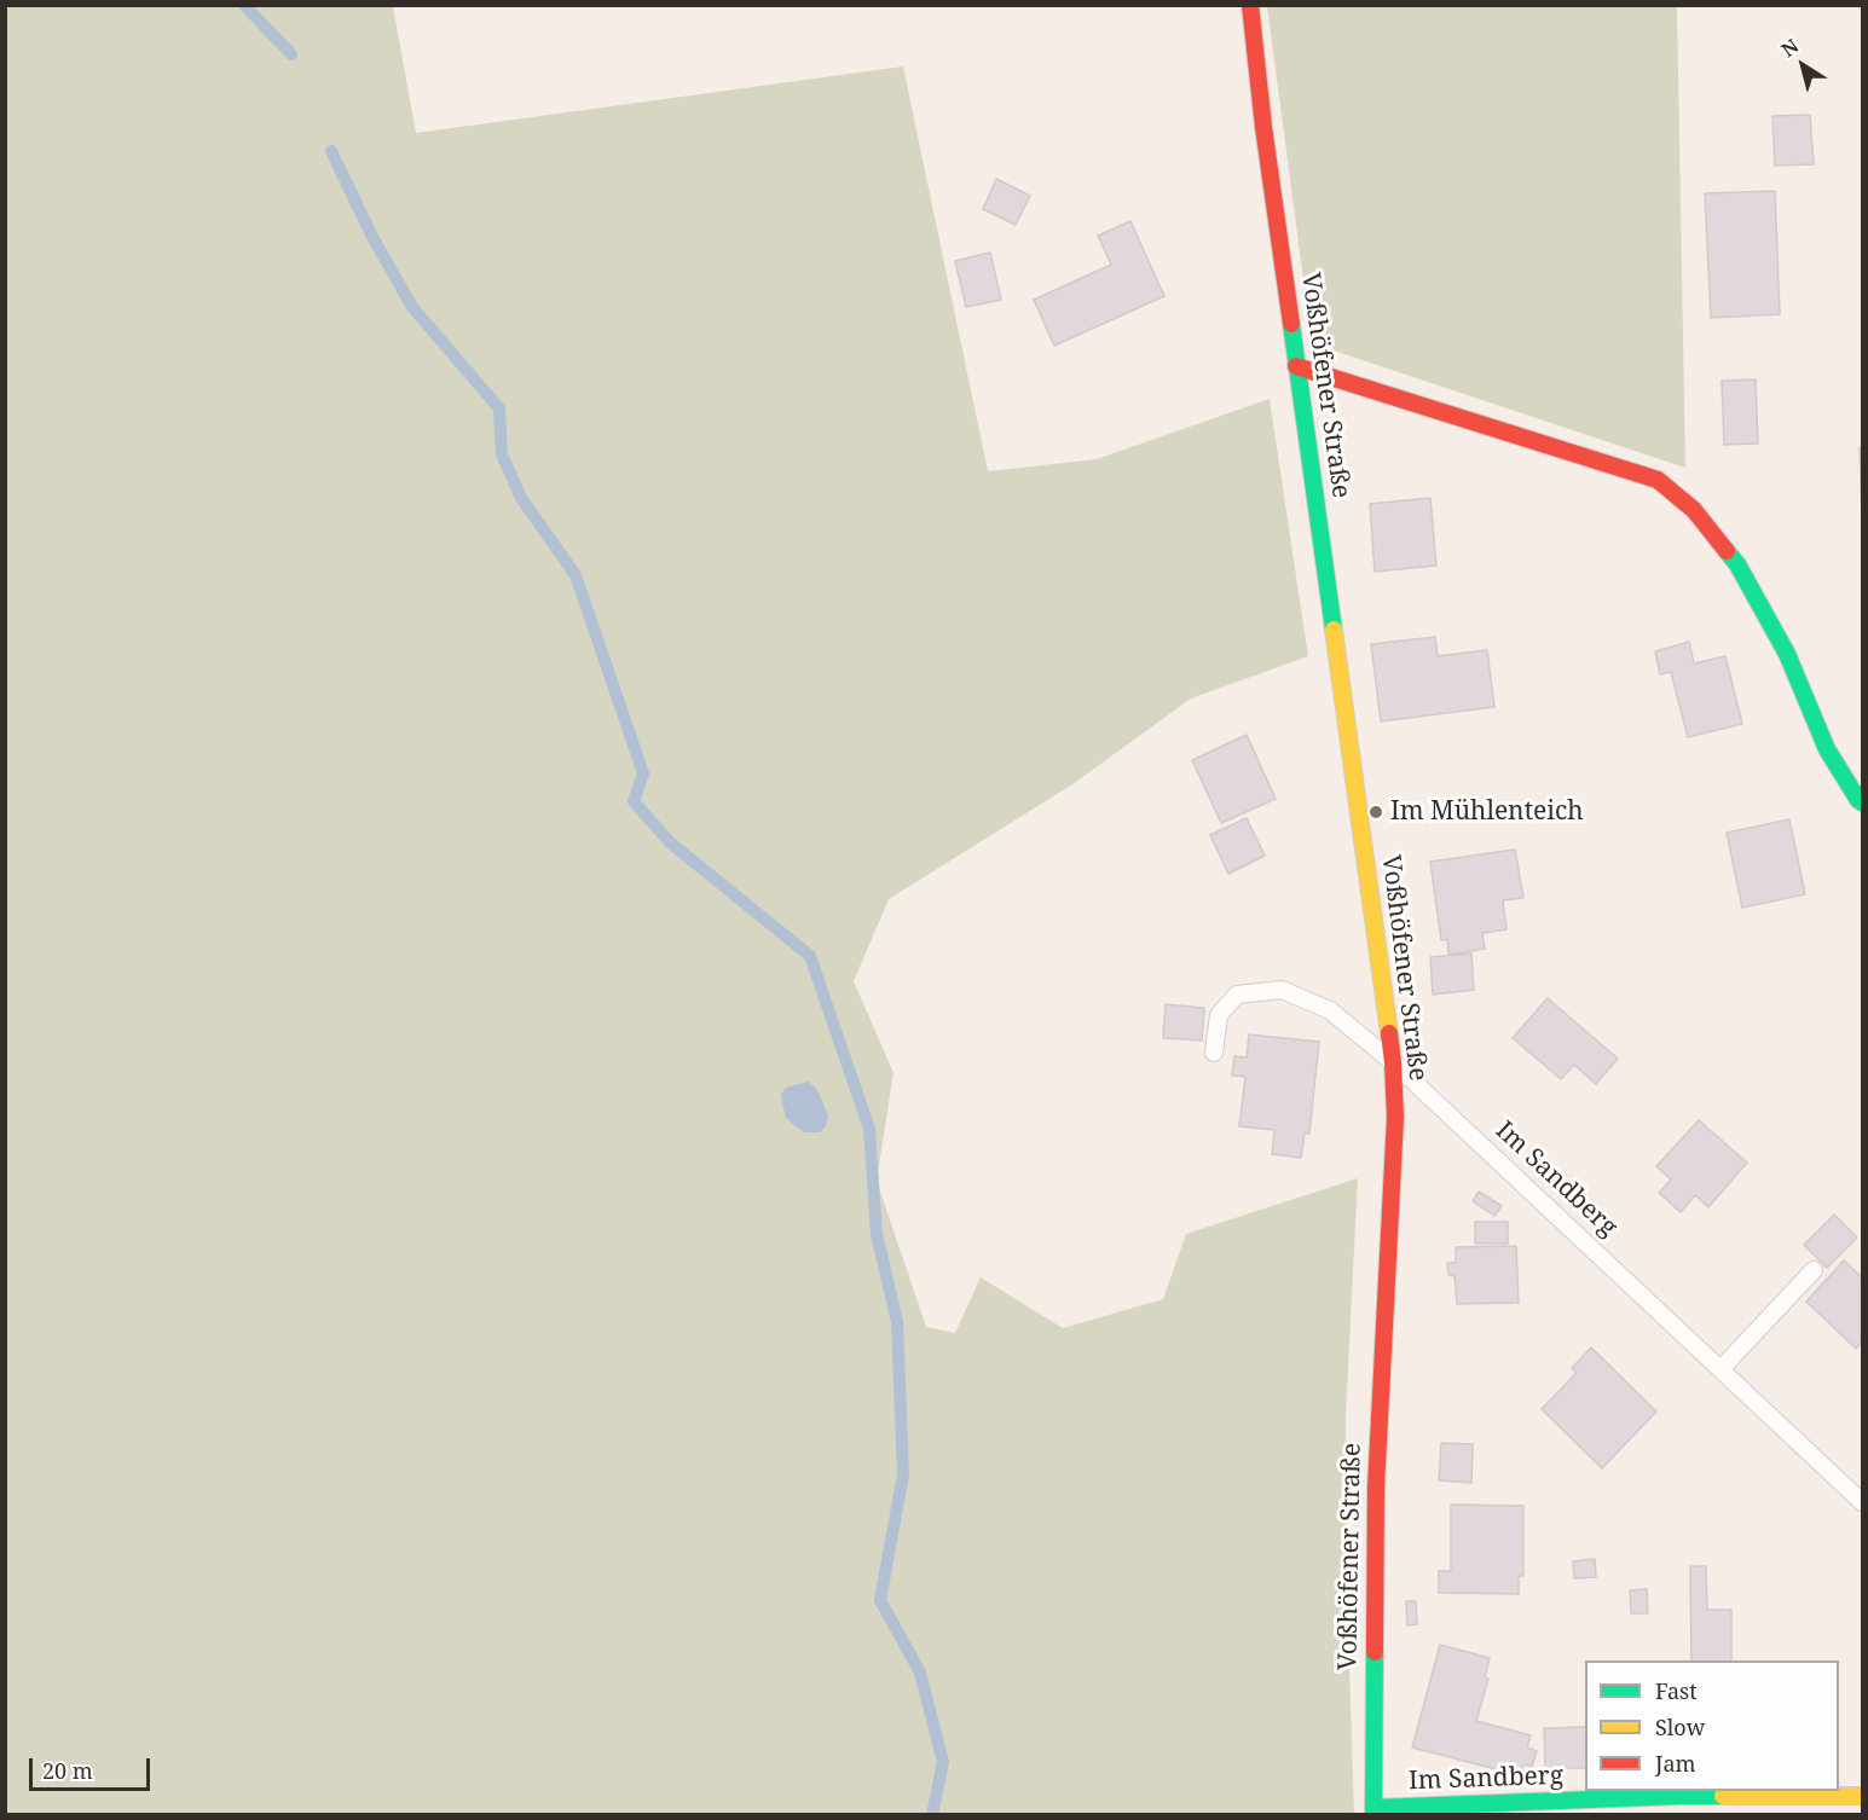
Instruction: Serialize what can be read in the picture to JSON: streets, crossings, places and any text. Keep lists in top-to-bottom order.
{
  "streets": {
    "street": ["Voßhöfener Straße", "Im Sandberg"]
  },
  "crossings": [
    ["Voßhöfener Straße", "Im Sandberg"]
  ],
  "places": ["Im Mühlenteich"],
  "legend": ["Fast", "Slow", "Jam"],
  "scale_bar": "20 m",
  "north": "top left"
}
